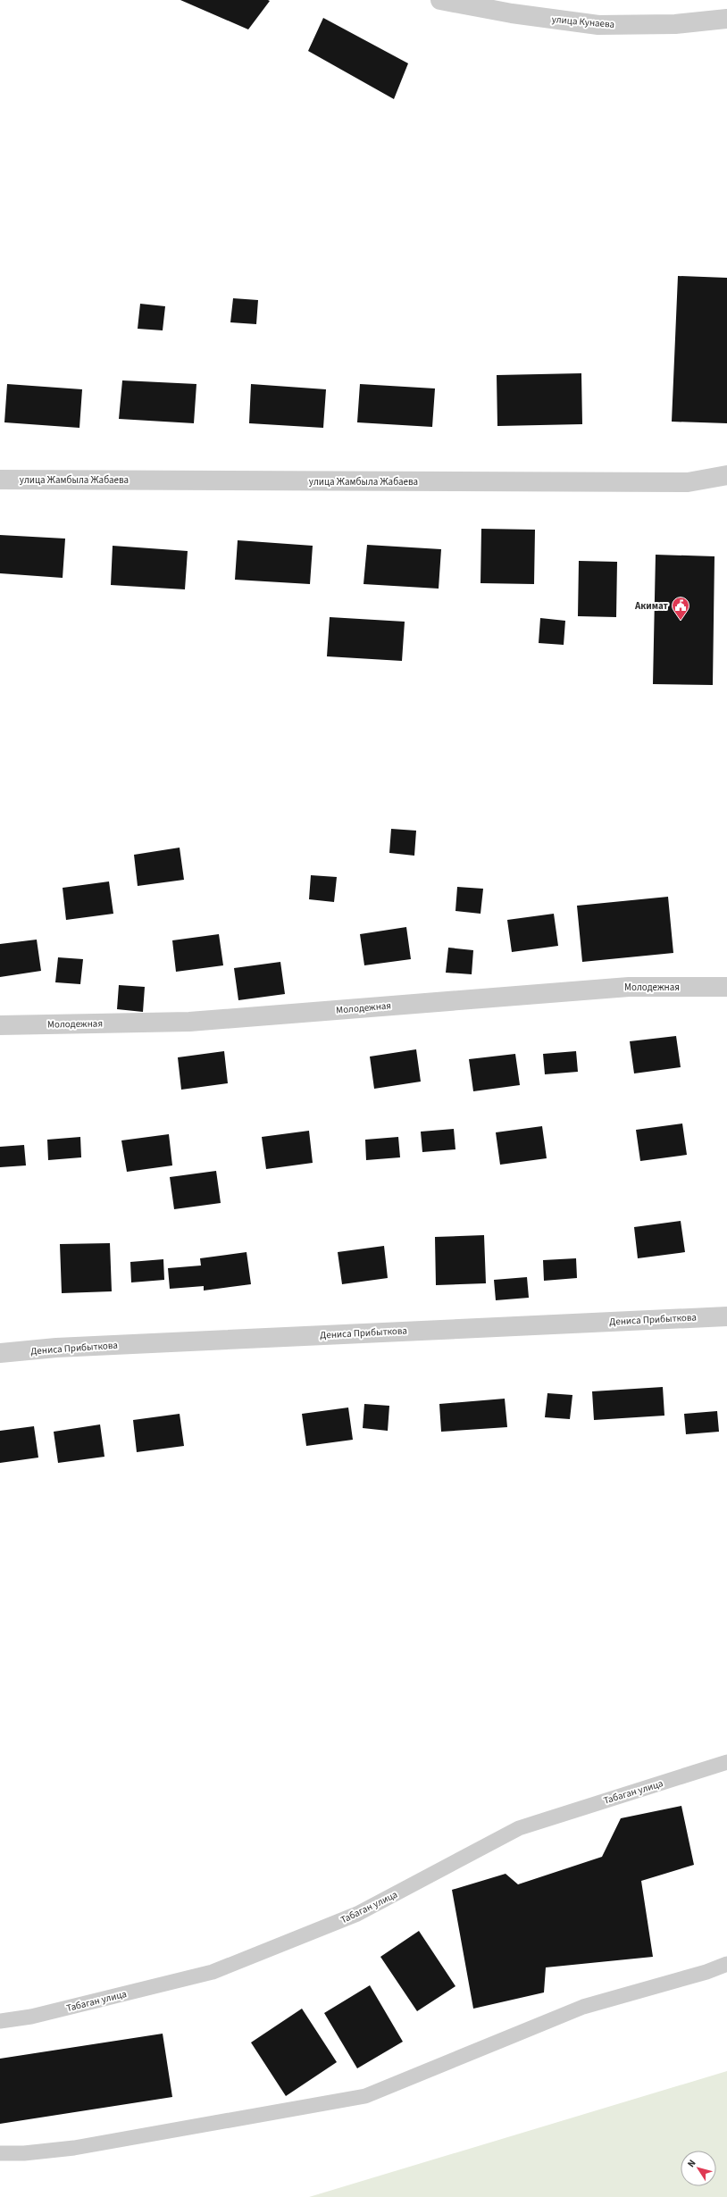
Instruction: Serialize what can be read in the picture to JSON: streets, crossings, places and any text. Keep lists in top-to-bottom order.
{
  "streets": {
    "street": [
      "улица Кунаева",
      "улица Жамбыла Жабаева",
      "Молодежная",
      "Дениса Прибыткова"
    ],
    "lane": ["Табаган улица"]
  },
  "places": {
    "public building": ["Акимат"]
  },
  "north": "top left"
}
